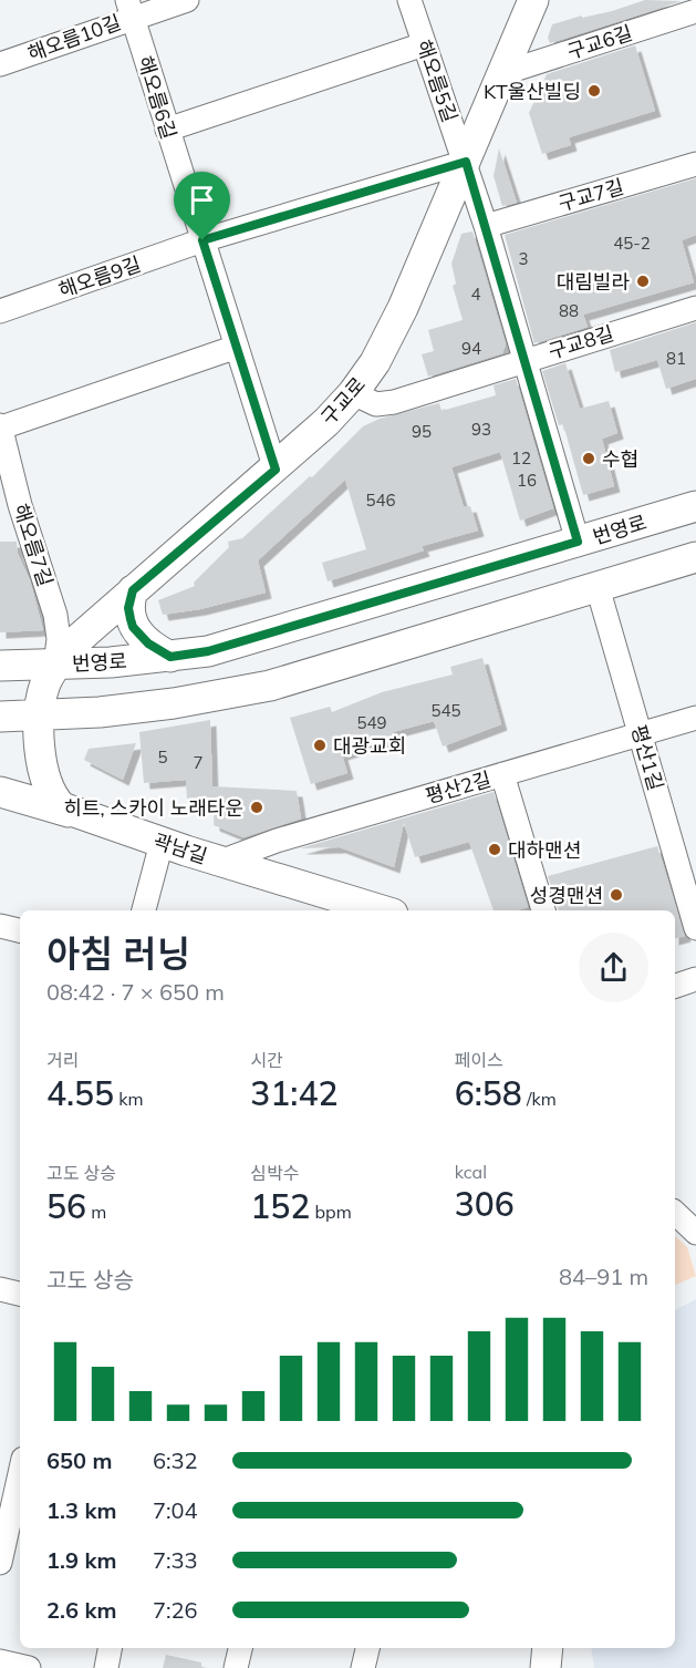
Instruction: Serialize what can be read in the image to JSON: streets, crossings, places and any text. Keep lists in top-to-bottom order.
{
  "streets": {
    "main road": ["구교로", "번영로", "곽남길"],
    "street": [
      "해오름10길",
      "구교6길",
      "해오름5길",
      "해오름6길",
      "구교7길",
      "해오름9길",
      "구교8길",
      "해오름7길",
      "평산1길",
      "평산2길"
    ]
  },
  "crossings": [
    ["해오름10길", "해오름6길"],
    ["구교6길", "구교로"],
    ["해오름5길", "구교7길"],
    ["해오름5길", "해오름9길"],
    ["해오름5길", "구교8길"],
    ["해오름5길", "구교로"],
    ["해오름5길", "번영로"],
    ["해오름6길", "해오름9길"],
    ["해오름6길", "구교로"],
    ["해오름9길", "구교로"],
    ["구교8길", "구교로"],
    ["구교로", "번영로"],
    ["구교로", "해오름7길"],
    ["구교로", "곽남길"],
    ["번영로", "해오름7길"],
    ["평산1길", "평산2길"],
    ["평산2길", "곽남길"]
  ],
  "places": [
    "KT울산빌딩",
    "대림빌라",
    "수협",
    "대광교회",
    "히트, 스카이 노래타운",
    "대하맨션",
    "성경맨션"
  ],
  "house_numbers": [
    "45-2",
    "3",
    "4",
    "88",
    "94",
    "81",
    "93",
    "95",
    "12",
    "16",
    "546",
    "545",
    "549",
    "5",
    "7"
  ],
  "page": {
    "heading": ["아침 러닝", "08:42 · 7 × 650 m"],
    "stats": [
      ["거리", "4.55 km"],
      ["시간", "31:42"],
      ["페이스", "6:58 /km"],
      ["고도 상승", "56 m"],
      ["심박수", "152 bpm"],
      ["kcal", "306"]
    ],
    "chart": ["고도 상승", "84–91 m"],
    "list": [
      {
        "name": "650 m",
        "note": "6:32"
      },
      {
        "name": "1.3 km",
        "note": "7:04"
      },
      {
        "name": "1.9 km",
        "note": "7:33"
      },
      {
        "name": "2.6 km",
        "note": "7:26"
      }
    ]
  }
}
